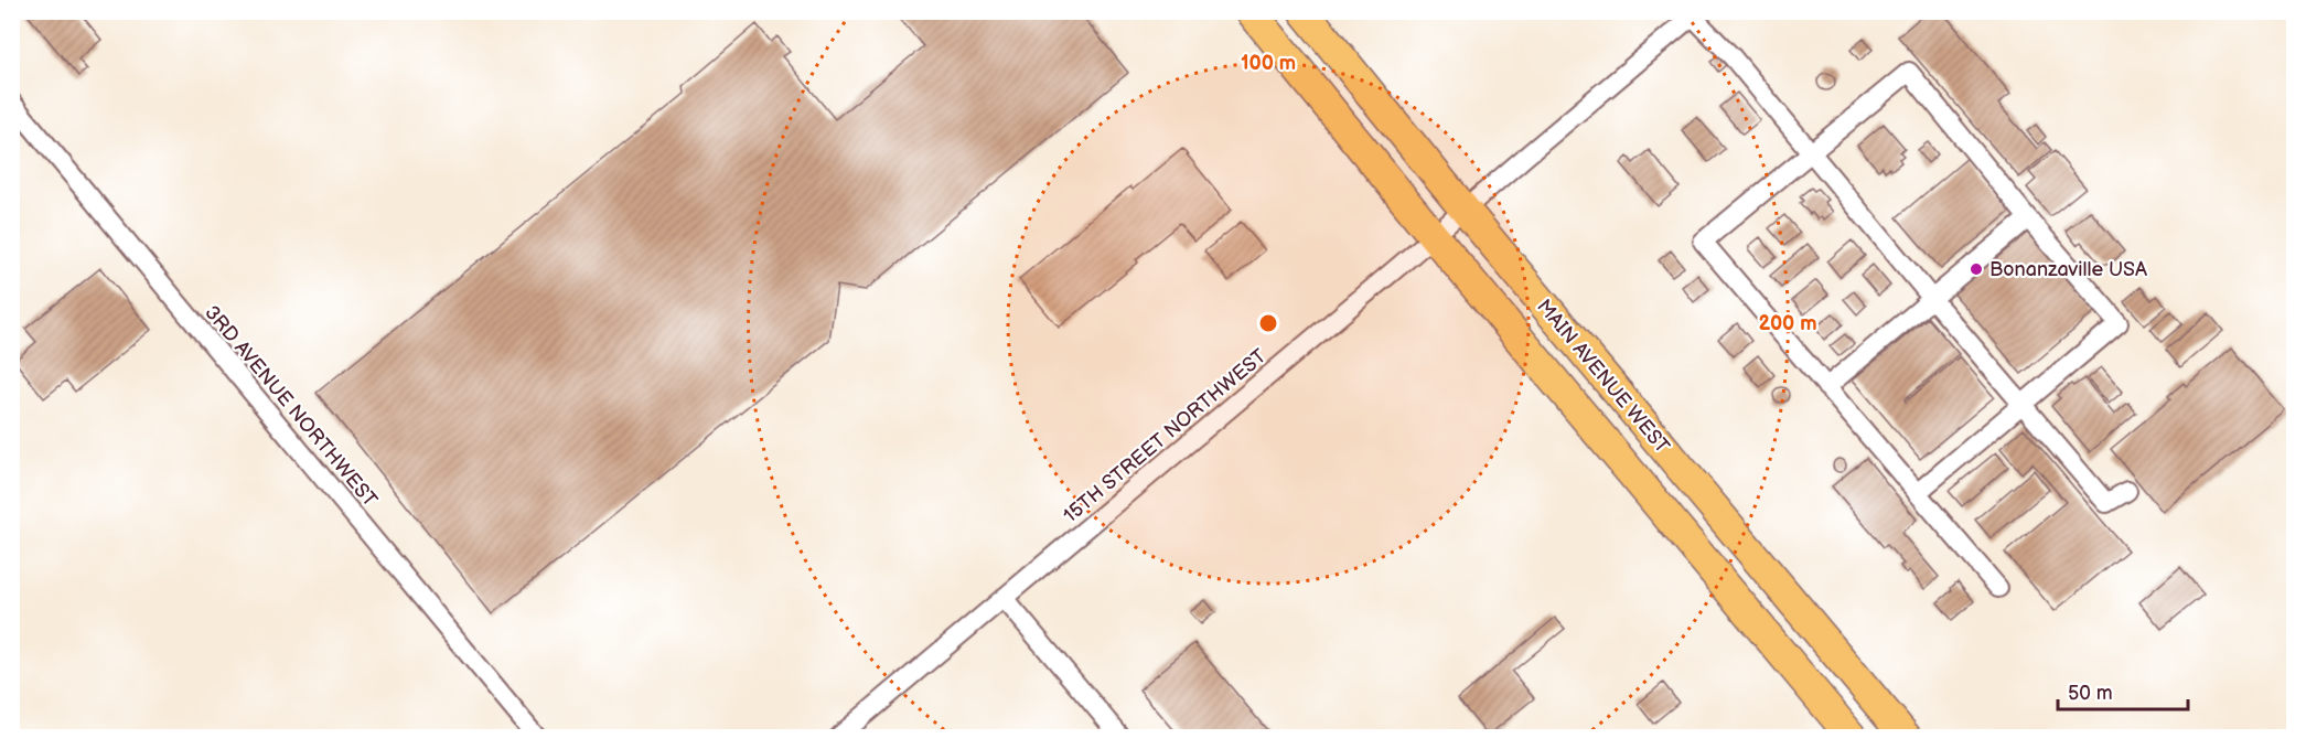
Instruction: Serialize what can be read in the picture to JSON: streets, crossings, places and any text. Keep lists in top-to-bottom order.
{
  "streets": {
    "main road": ["MAIN AVENUE WEST"],
    "street": ["3RD AVENUE NORTHWEST", "15TH STREET NORTHWEST"]
  },
  "crossings": [
    ["MAIN AVENUE WEST", "15TH STREET NORTHWEST"]
  ],
  "places": ["Bonanzaville USA"],
  "scale_bar": "50 m",
  "rings": ["100 m", "200 m"]
}
